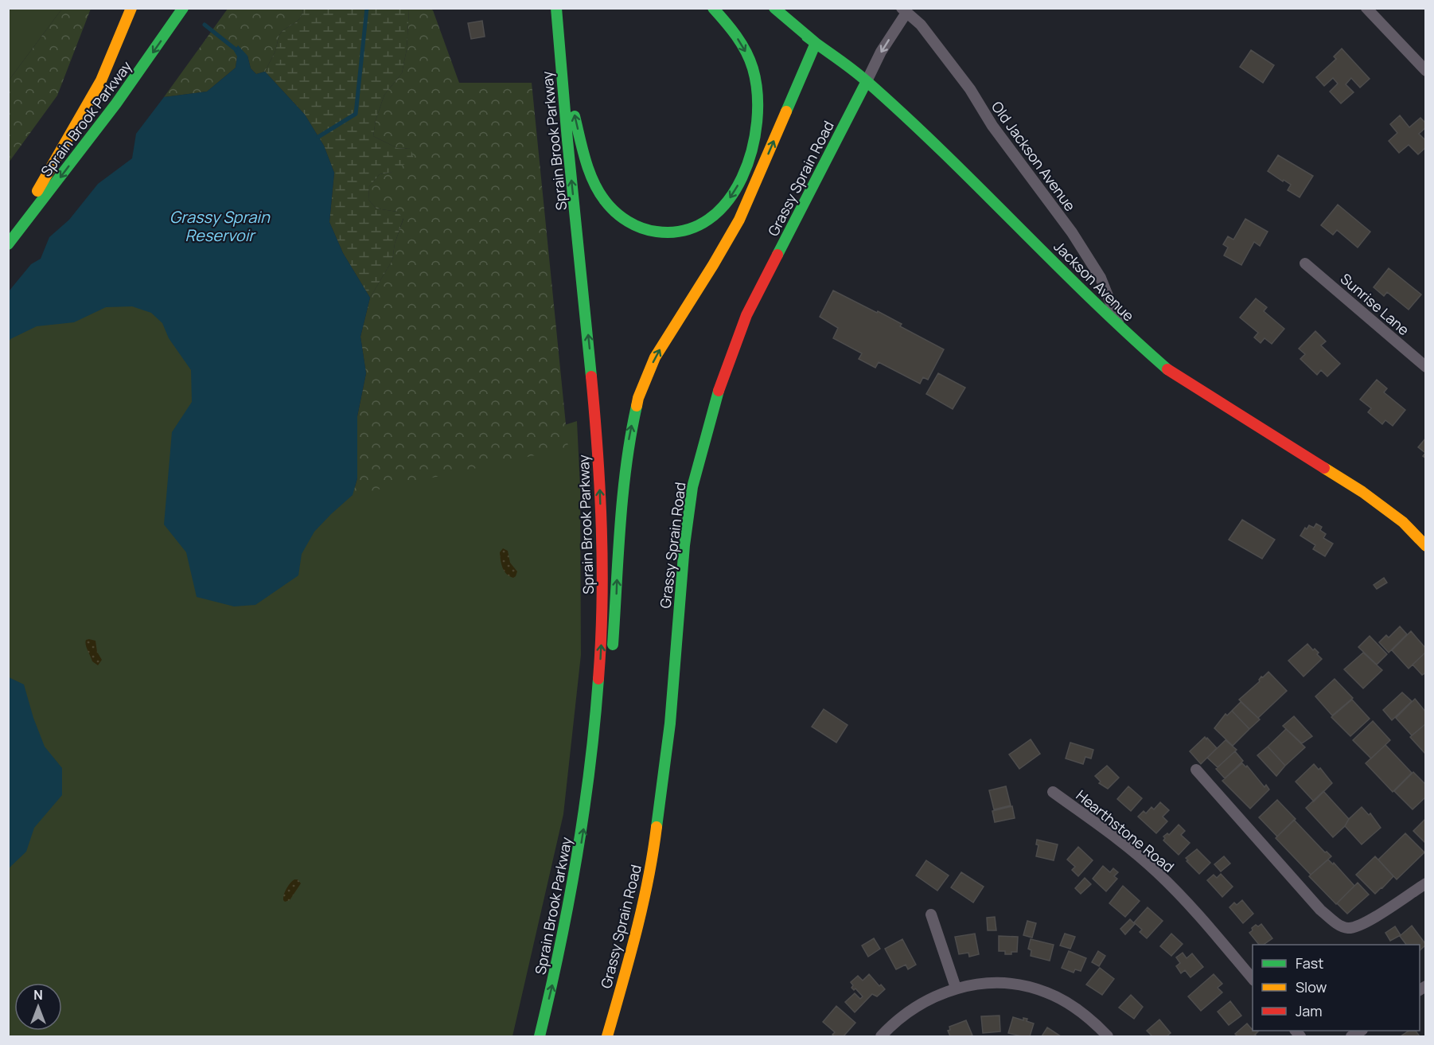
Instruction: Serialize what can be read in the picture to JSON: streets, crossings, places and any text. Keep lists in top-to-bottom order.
{
  "streets": {
    "main road": ["Sprain Brook Parkway", "Grassy Sprain Road", "Jackson Avenue"],
    "street": ["Old Jackson Avenue", "Sunrise Lane", "Hearthstone Road"]
  },
  "crossings": [
    ["Old Jackson Avenue", "Grassy Sprain Road"],
    ["Old Jackson Avenue", "Jackson Avenue"],
    ["Grassy Sprain Road", "Jackson Avenue"]
  ],
  "water": ["Grassy Sprain Reservoir"],
  "legend": ["Fast", "Slow", "Jam"],
  "north": "top"
}
